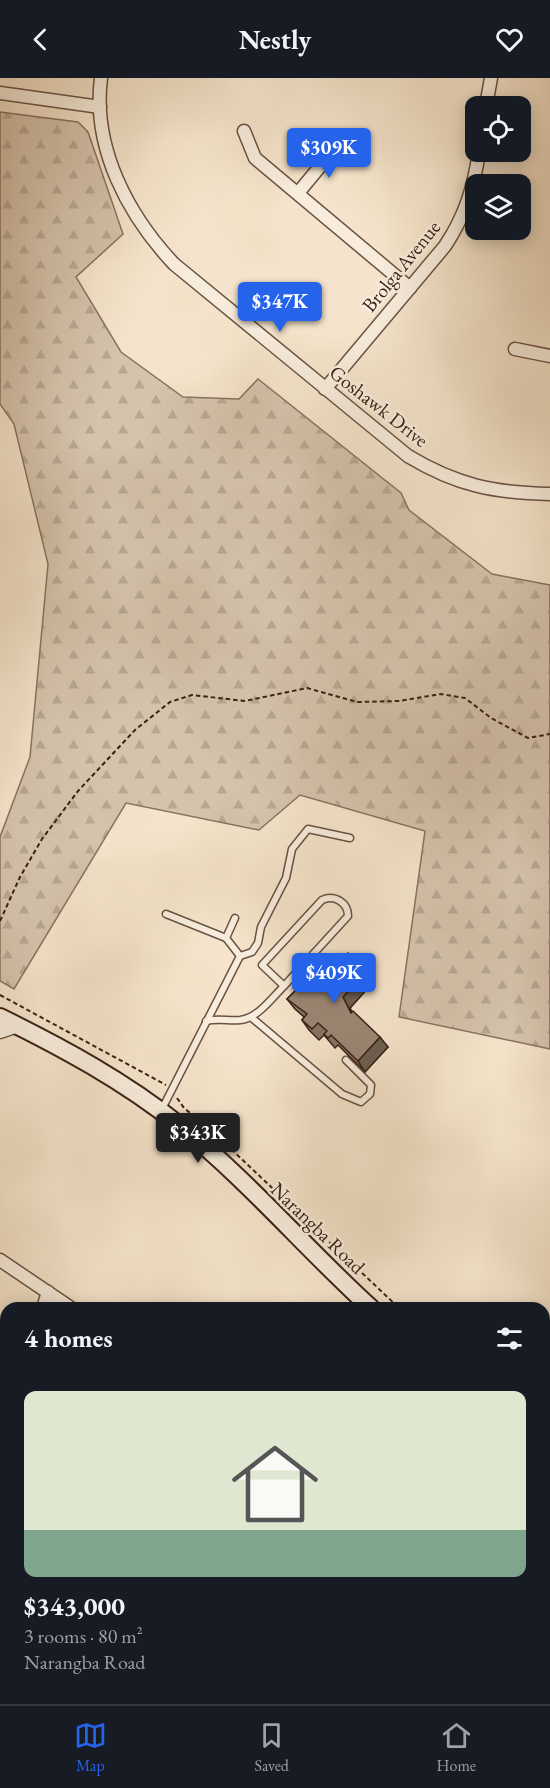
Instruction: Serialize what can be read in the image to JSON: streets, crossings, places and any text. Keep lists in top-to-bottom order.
{
  "streets": {
    "main road": ["Narangba Road"],
    "street": ["Brolga Avenue", "Goshawk Drive"]
  },
  "crossings": [
    ["Brolga Avenue", "Goshawk Drive"]
  ],
  "page": {
    "header": "Nestly",
    "price": [
      "$309K",
      "$347K",
      "$409K",
      "$343K"
    ],
    "heading": "4 homes",
    "list": [
      {
        "name": "$343,000",
        "note": "3 rooms · 80 m² · Narangba Road"
      }
    ],
    "tabs": ["Map", "Saved", "Home"]
  }
}
